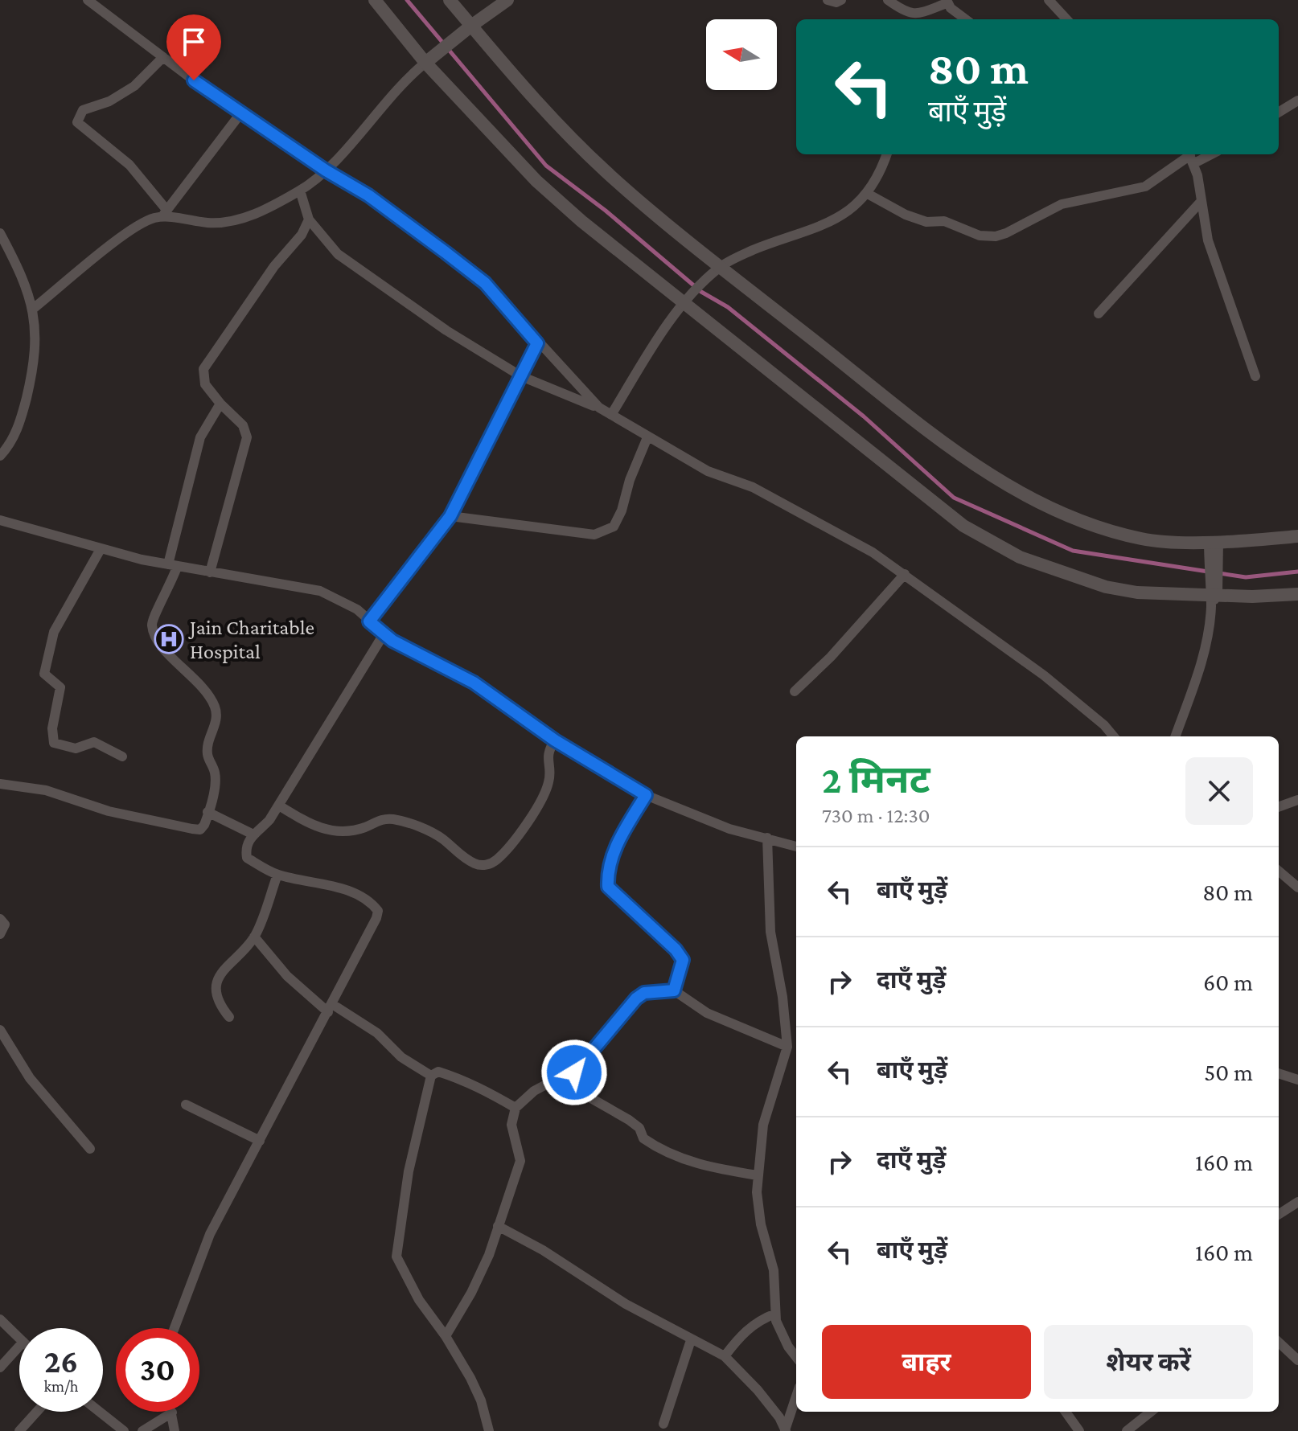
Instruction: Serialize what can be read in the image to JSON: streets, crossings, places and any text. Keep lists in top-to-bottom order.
{
  "places": {
    "hospital": ["Jain Charitable Hospital"]
  },
  "north": "left",
  "page": {
    "turn": ["80 m", "बाएँ मुड़ें"],
    "heading": ["2 मिनट", "730 m · 12:30"],
    "list": [
      {
        "name": "बाएँ मुड़ें",
        "value": "80 m"
      },
      {
        "name": "दाएँ मुड़ें",
        "value": "60 m"
      },
      {
        "name": "बाएँ मुड़ें",
        "value": "50 m"
      },
      {
        "name": "दाएँ मुड़ें",
        "value": "160 m"
      },
      {
        "name": "बाएँ मुड़ें",
        "value": "160 m"
      }
    ],
    "buttons": ["बाहर", "शेयर करें"],
    "speed": "26 km/h",
    "limit": "30"
  }
}
